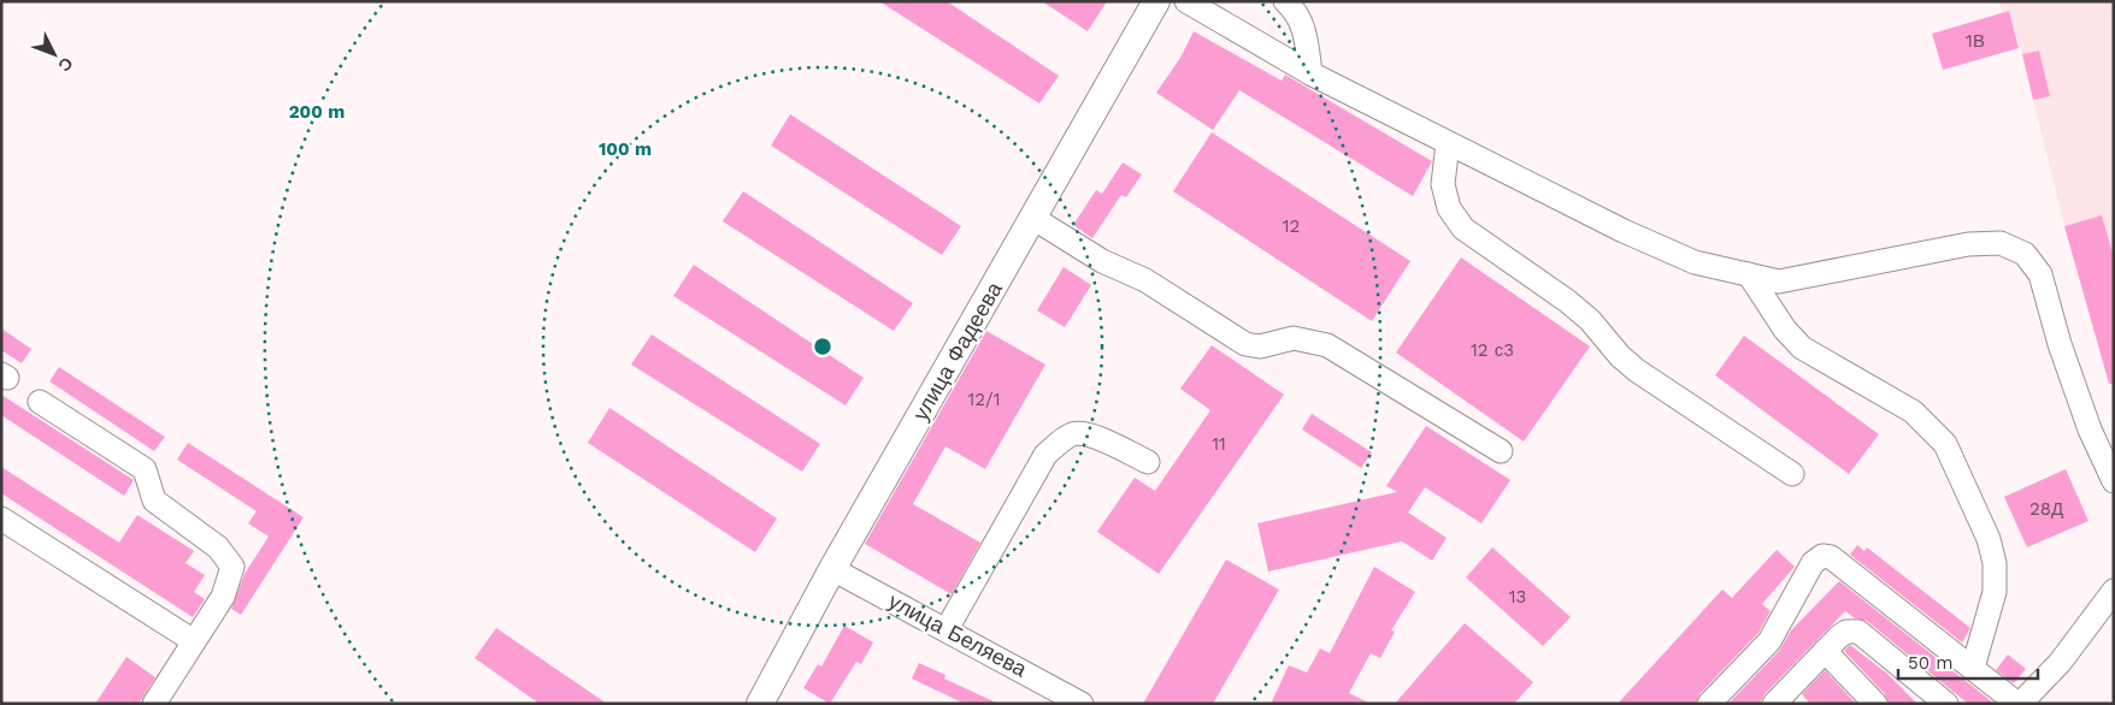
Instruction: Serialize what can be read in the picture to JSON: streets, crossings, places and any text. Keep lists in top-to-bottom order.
{
  "streets": {
    "main road": ["улица Фадеева"],
    "street": ["улица Беляева"]
  },
  "crossings": [
    ["улица Фадеева", "улица Беляева"]
  ],
  "house_numbers": [
    "1В",
    "12",
    "12 с3",
    "12/1",
    "11",
    "28Д",
    "13"
  ],
  "scale_bar": "50 m",
  "north": "bottom right",
  "rings": ["200 m", "100 m"]
}
